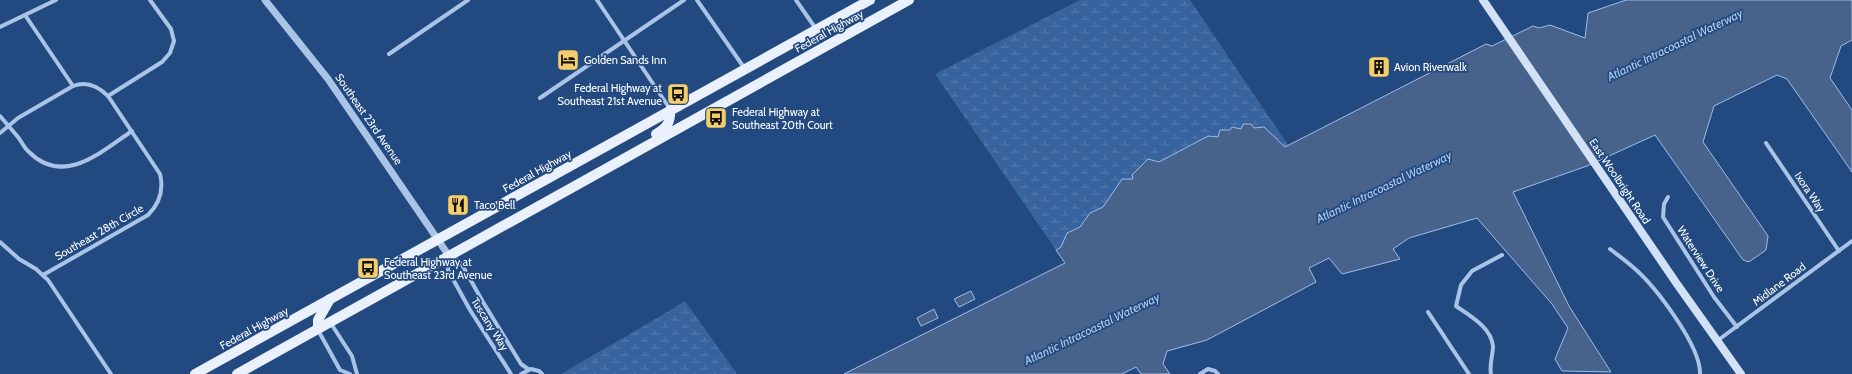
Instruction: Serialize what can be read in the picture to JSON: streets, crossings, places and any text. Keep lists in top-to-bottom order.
{
  "streets": {
    "main road": ["Federal Highway", "East Woolbright Road"],
    "street": [
      "Southeast 23rd Avenue",
      "Ixora Way",
      "Southeast 28th Circle",
      "Waterview Drive",
      "Midlane Road",
      "Tuscany Way"
    ]
  },
  "crossings": [
    ["Federal Highway", "Southeast 23rd Avenue"],
    ["Federal Highway", "Tuscany Way"],
    ["Southeast 23rd Avenue", "Tuscany Way"],
    ["East Woolbright Road", "Midlane Road"],
    ["Ixora Way", "Midlane Road"],
    ["Waterview Drive", "Midlane Road"]
  ],
  "water": ["Atlantic Intracoastal Waterway"],
  "places": {
    "hotel": ["Golden Sands Inn"],
    "building": ["Avion Riverwalk"],
    "bus stop": ["Federal Highway at Southeast 21st Avenue", "Federal Highway at Southeast 20th Court", "Federal Highway at Southeast 23rd Avenue"],
    "restaurant": ["Taco Bell"]
  }
}
